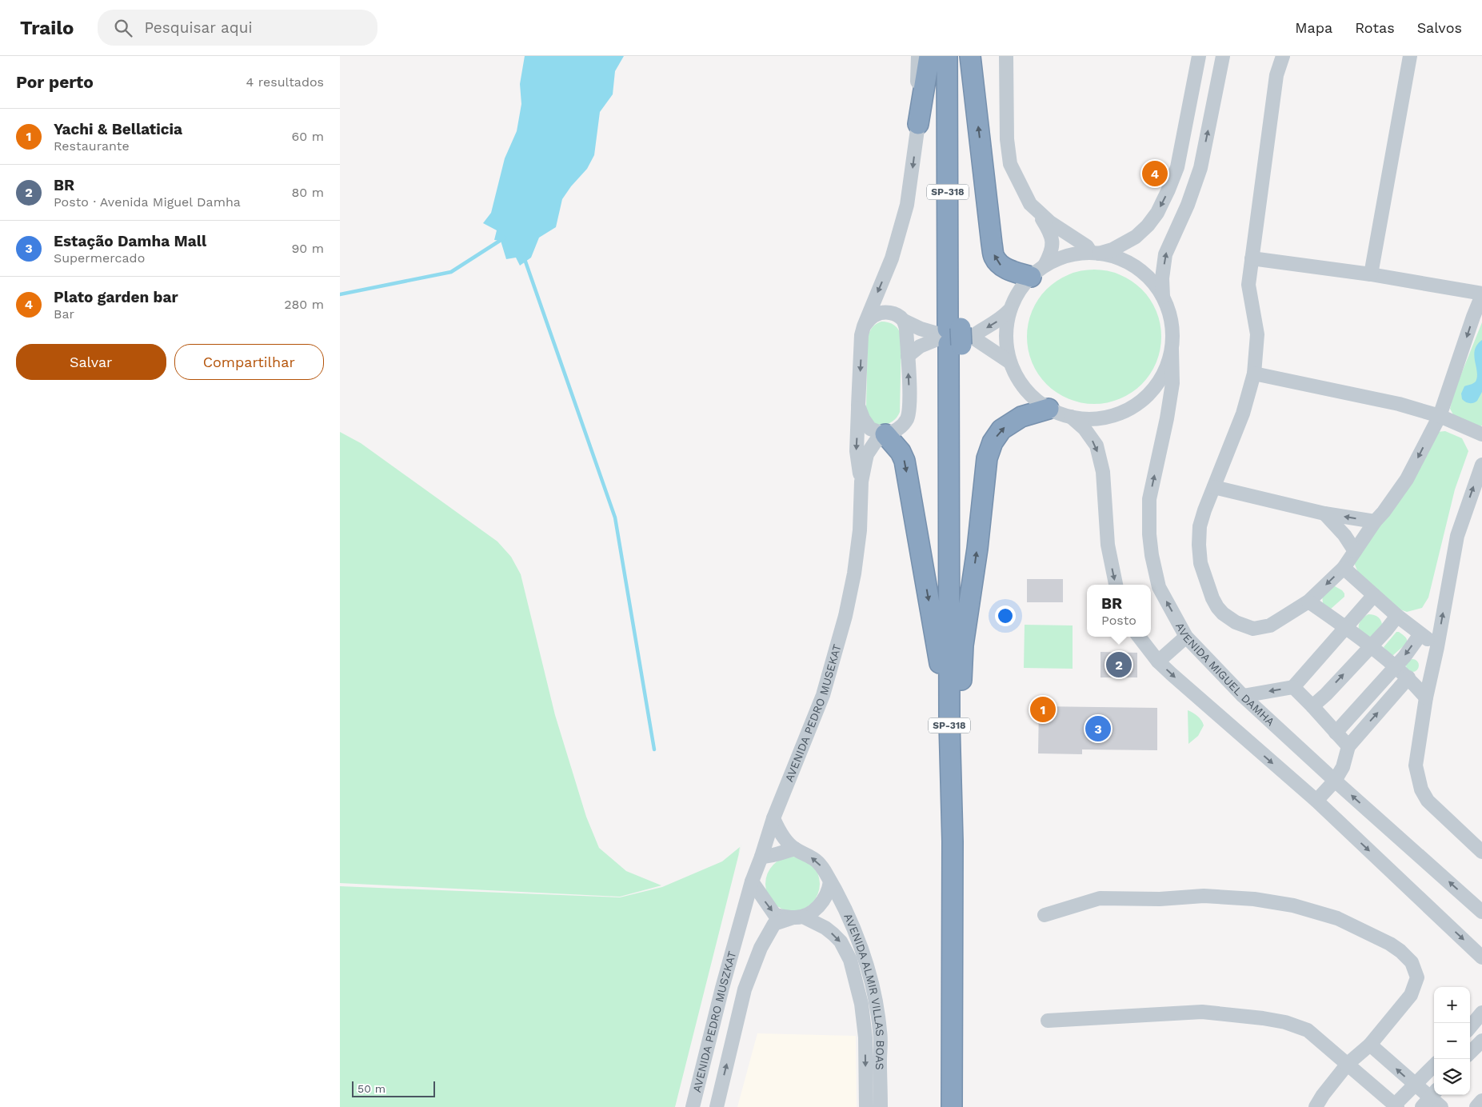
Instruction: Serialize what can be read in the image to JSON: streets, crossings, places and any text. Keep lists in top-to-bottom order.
{
  "streets": {
    "highway": ["SP-318"],
    "street": [
      "AVENIDA MIGUEL DAMHA",
      "AVENIDA PEDRO MUSEKAT",
      "AVENIDA ALMIR VILLAS BOAS",
      "AVENIDA PEDRO MUSZKAT"
    ]
  },
  "crossings": [
    ["AVENIDA PEDRO MUSEKAT", "AVENIDA ALMIR VILLAS BOAS"],
    ["AVENIDA PEDRO MUSEKAT", "AVENIDA PEDRO MUSZKAT"],
    ["AVENIDA ALMIR VILLAS BOAS", "AVENIDA PEDRO MUSZKAT"]
  ],
  "scale_bar": "50 m",
  "page": {
    "header": "Trailo",
    "search": "Pesquisar aqui",
    "nav": ["Mapa", "Rotas", "Salvos"],
    "heading": ["Por perto", "4 resultados"],
    "list": [
      {
        "mark": "1",
        "name": "Yachi & Bellaticia",
        "note": "Restaurante",
        "value": "60 m"
      },
      {
        "mark": "2",
        "name": "BR",
        "note": "Posto · Avenida Miguel Damha",
        "value": "80 m"
      },
      {
        "mark": "3",
        "name": "Estação Damha Mall",
        "note": "Supermercado",
        "value": "90 m"
      },
      {
        "mark": "4",
        "name": "Plato garden bar",
        "note": "Bar",
        "value": "280 m"
      }
    ],
    "pins": [
      "4",
      "2",
      "1",
      "3"
    ],
    "buttons": ["Salvar", "Compartilhar"],
    "popup": ["BR", "Posto"],
    "map_buttons": ["+", "−"],
    "scale": "50 m"
  }
}
